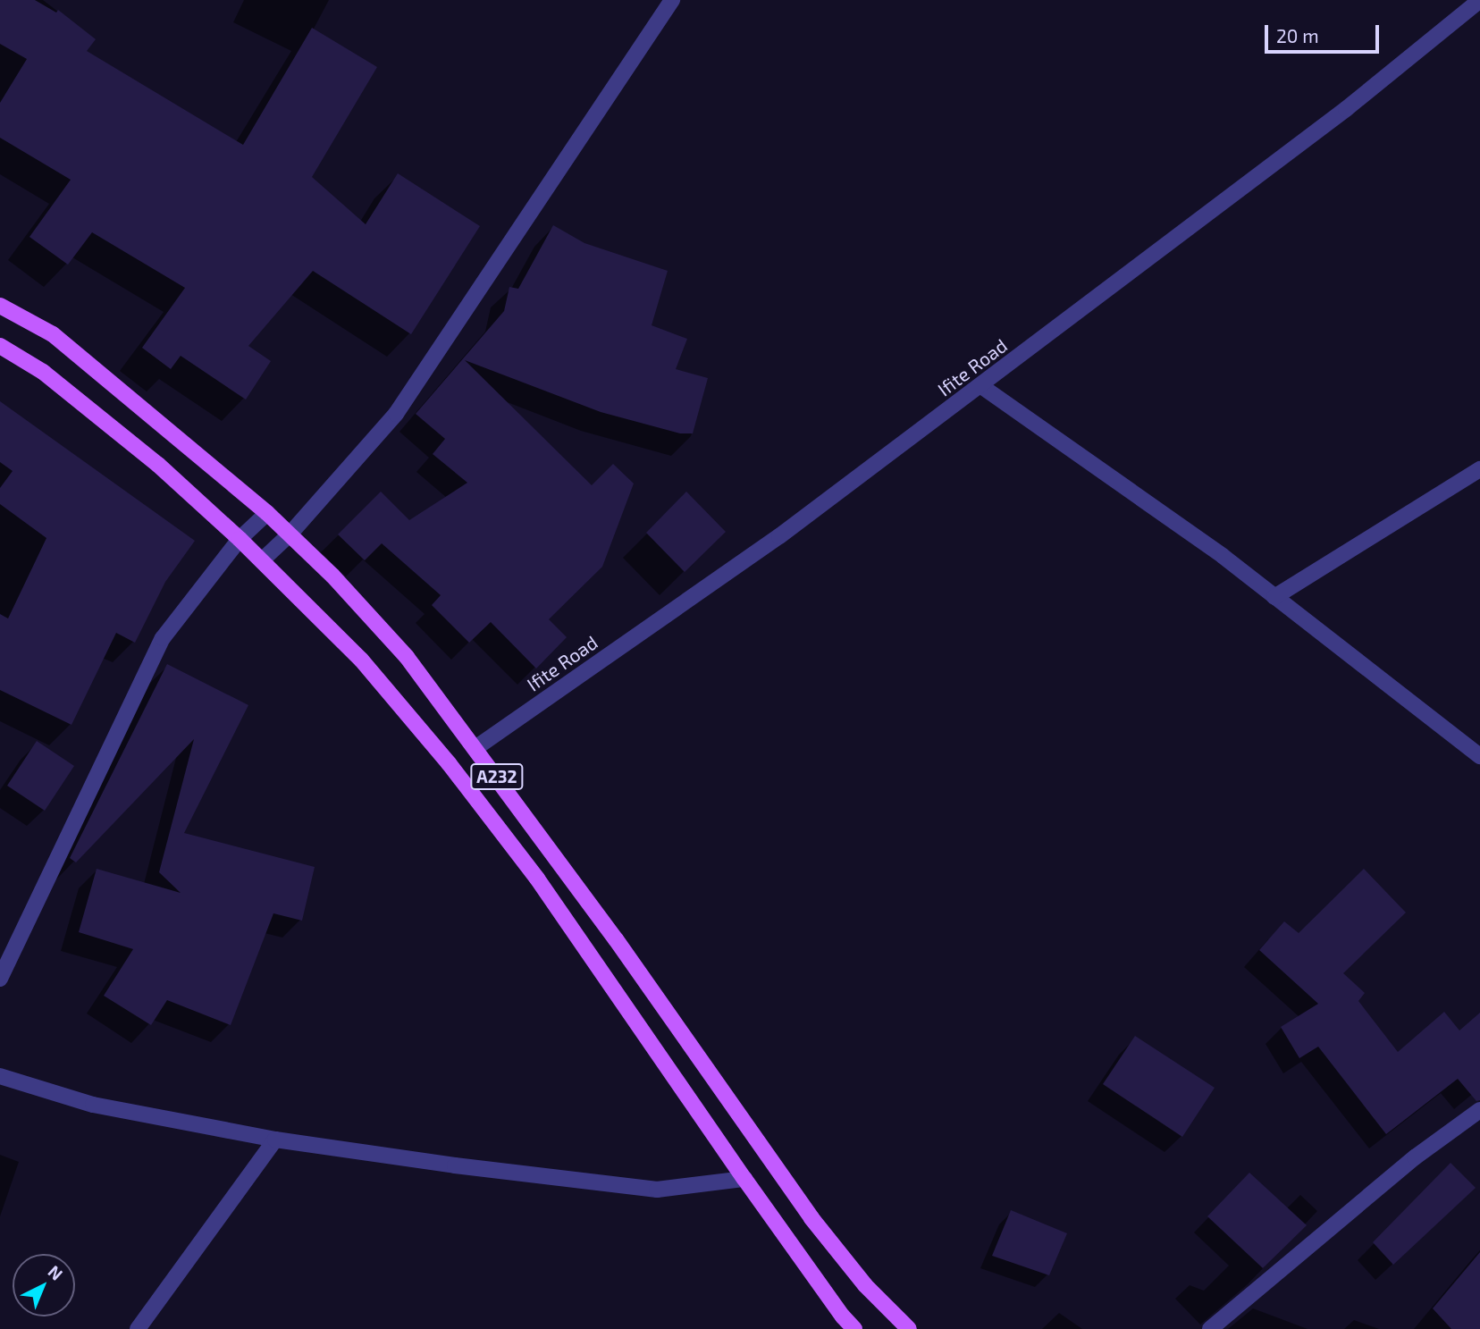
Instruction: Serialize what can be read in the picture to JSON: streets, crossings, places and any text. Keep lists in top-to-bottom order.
{
  "streets": {
    "main road": ["A232"],
    "street": ["Ifite Road"]
  },
  "crossings": [
    ["Ifite Road", "A232"]
  ],
  "scale_bar": "20 m",
  "north": "top right"
}
